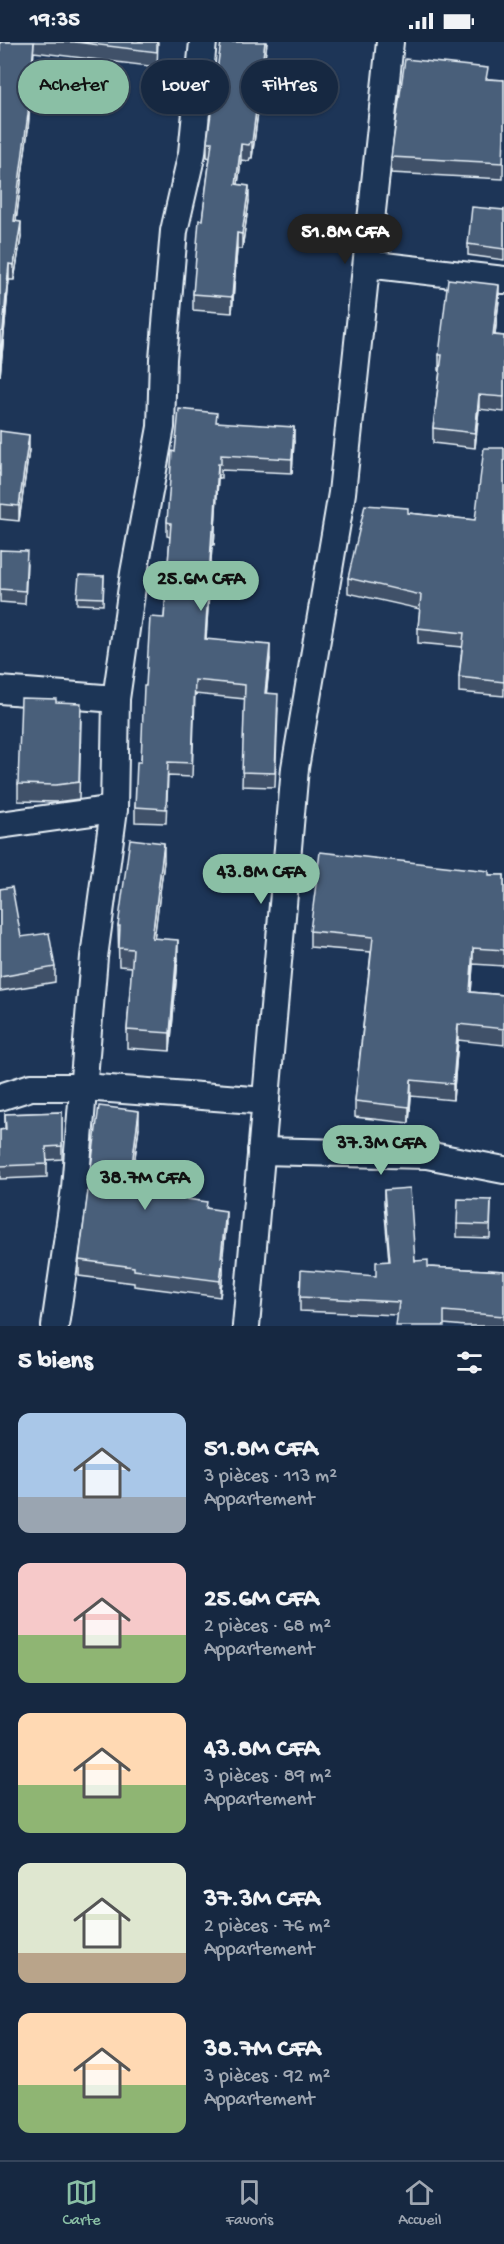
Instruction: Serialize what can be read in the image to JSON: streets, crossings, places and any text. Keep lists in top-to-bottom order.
{
  "page": {
    "status": "19:35",
    "chip": ["Acheter", "Louer", "Filtres"],
    "price": [
      "51.8M CFA",
      "25.6M CFA",
      "43.8M CFA",
      "37.3M CFA",
      "38.7M CFA"
    ],
    "heading": "5 biens",
    "list": [
      {
        "name": "51.8M CFA",
        "note": "3 pièces · 113 m² · Appartement"
      },
      {
        "name": "25.6M CFA",
        "note": "2 pièces · 68 m² · Appartement"
      },
      {
        "name": "43.8M CFA",
        "note": "3 pièces · 89 m² · Appartement"
      },
      {
        "name": "37.3M CFA",
        "note": "2 pièces · 76 m² · Appartement"
      },
      {
        "name": "38.7M CFA",
        "note": "3 pièces · 92 m² · Appartement"
      }
    ],
    "tabs": ["Carte", "Favoris", "Accueil"]
  }
}
